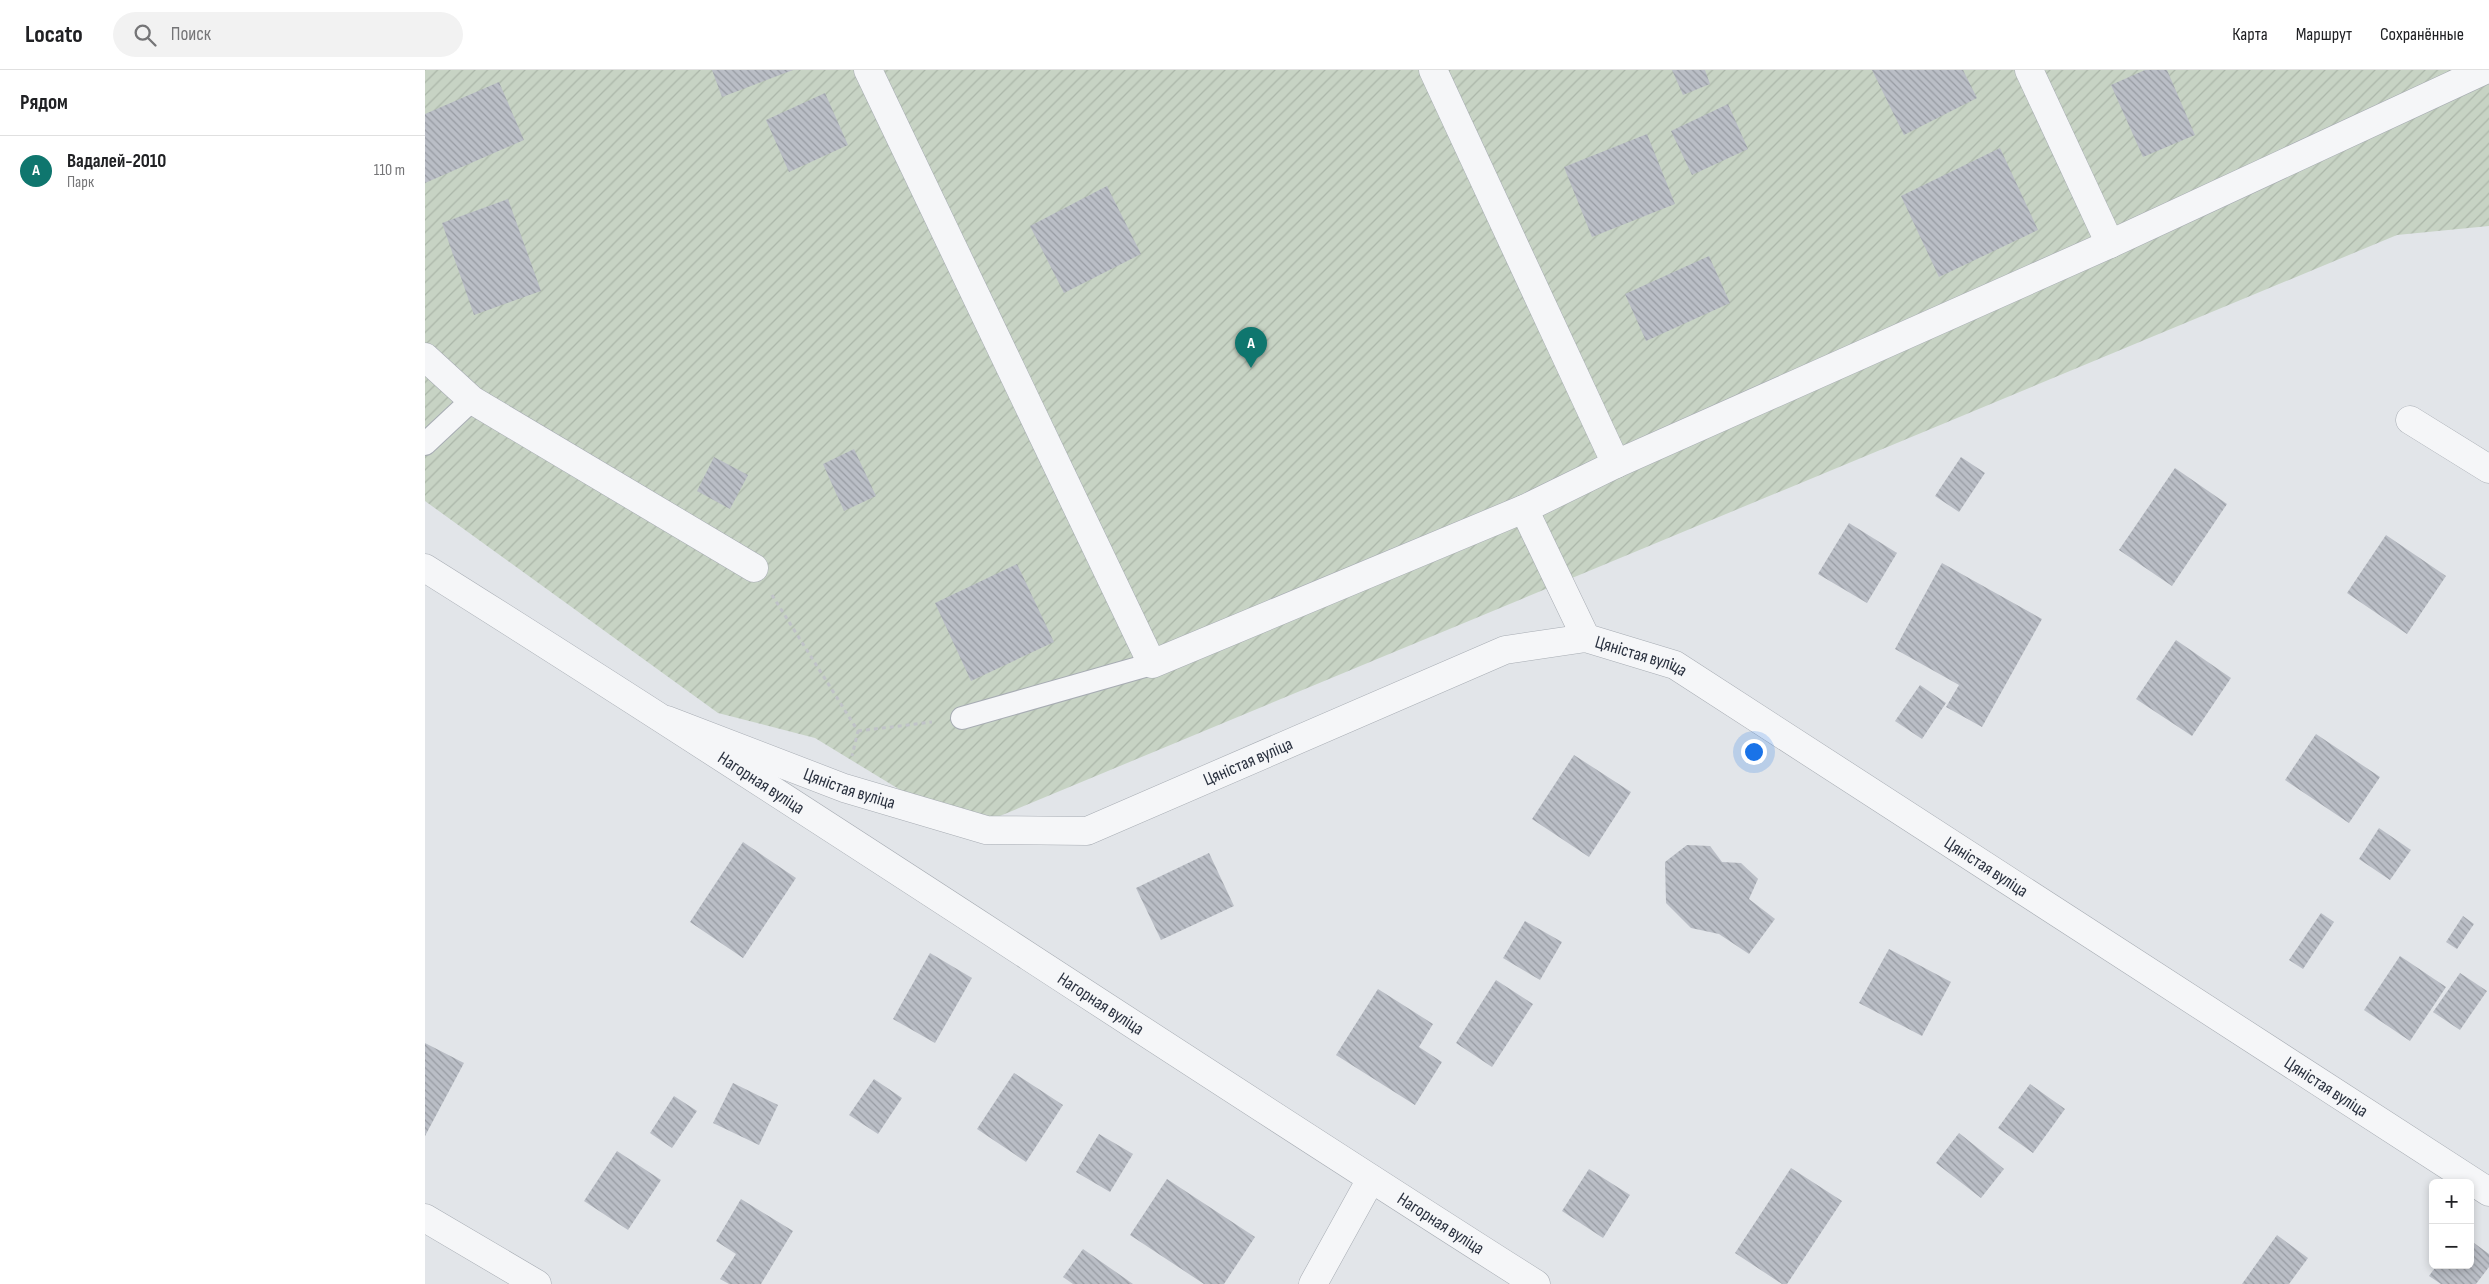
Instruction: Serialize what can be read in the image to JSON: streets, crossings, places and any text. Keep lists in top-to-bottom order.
{
  "streets": {
    "street": ["Цяністая вуліца", "Нагорная вуліца"]
  },
  "crossings": [
    ["Цяністая вуліца", "Нагорная вуліца"]
  ],
  "page": {
    "header": "Locato",
    "search": "Поиск",
    "nav": ["Карта", "Маршрут", "Сохранённые"],
    "heading": "Рядом",
    "list": [
      {
        "mark": "A",
        "name": "Вадалей-2010",
        "note": "Парк",
        "value": "110 m"
      }
    ],
    "pins": "A",
    "map_buttons": ["+", "−"]
  }
}
